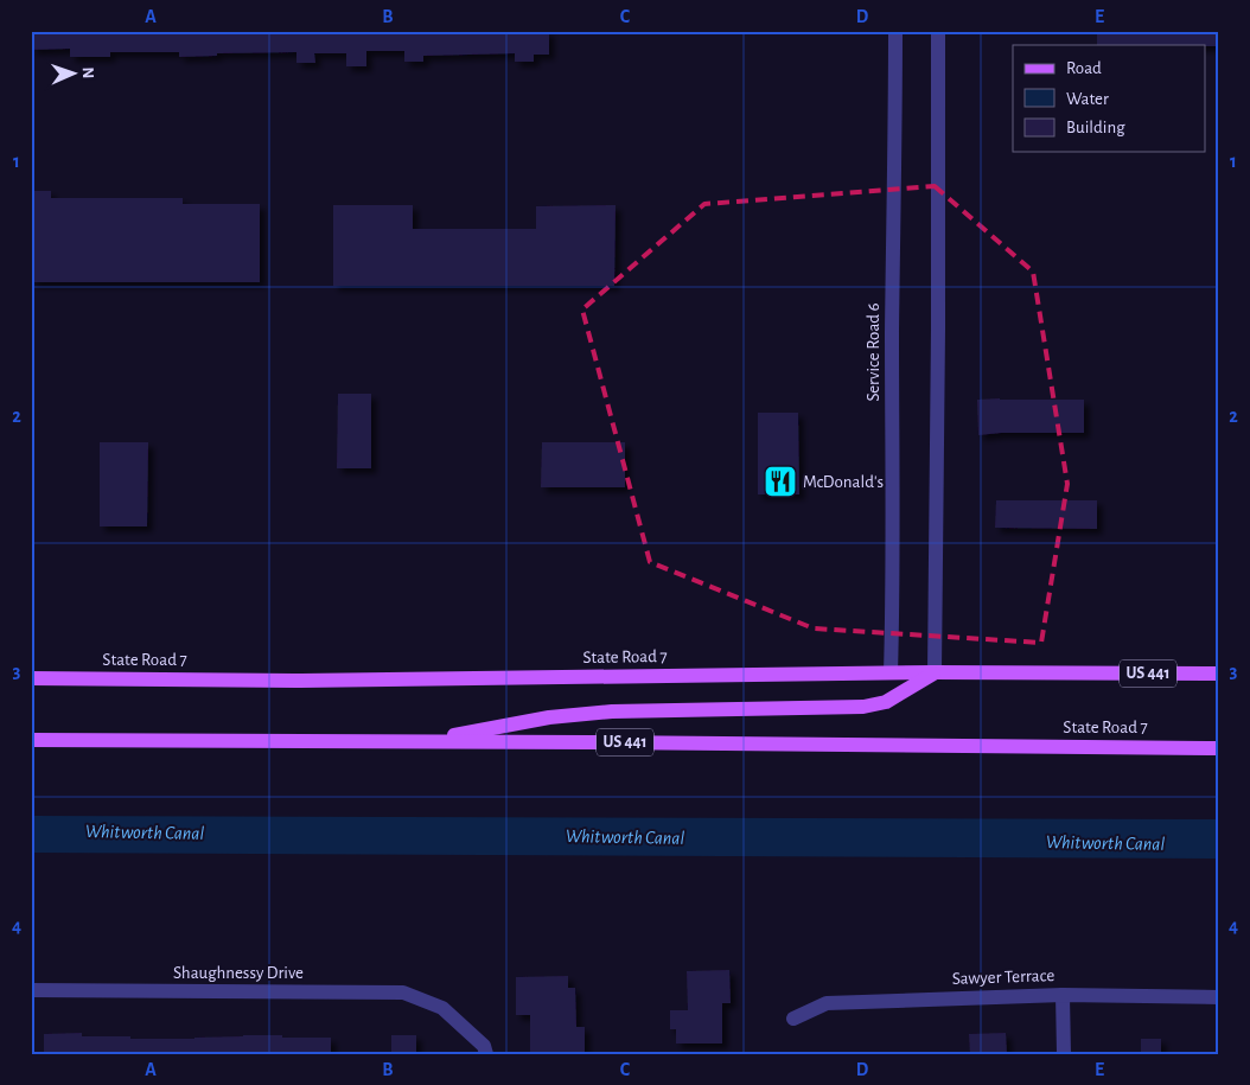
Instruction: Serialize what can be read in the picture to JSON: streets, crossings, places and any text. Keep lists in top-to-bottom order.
{
  "streets": {
    "main road": ["State Road 7", "US 441"],
    "street": ["Service Road 6", "Shaughnessy Drive", "Sawyer Terrace"]
  },
  "crossings": [
    ["Service Road 6", "State Road 7"]
  ],
  "water": ["Whitworth Canal"],
  "places": {
    "restaurant": ["McDonald's"]
  },
  "legend": ["Road", "Water", "Building"],
  "north": "right",
  "grid": {
    "columns": [
      "A",
      "B",
      "C",
      "D",
      "E"
    ],
    "rows": [
      "1",
      "2",
      "3",
      "4"
    ]
  }
}
